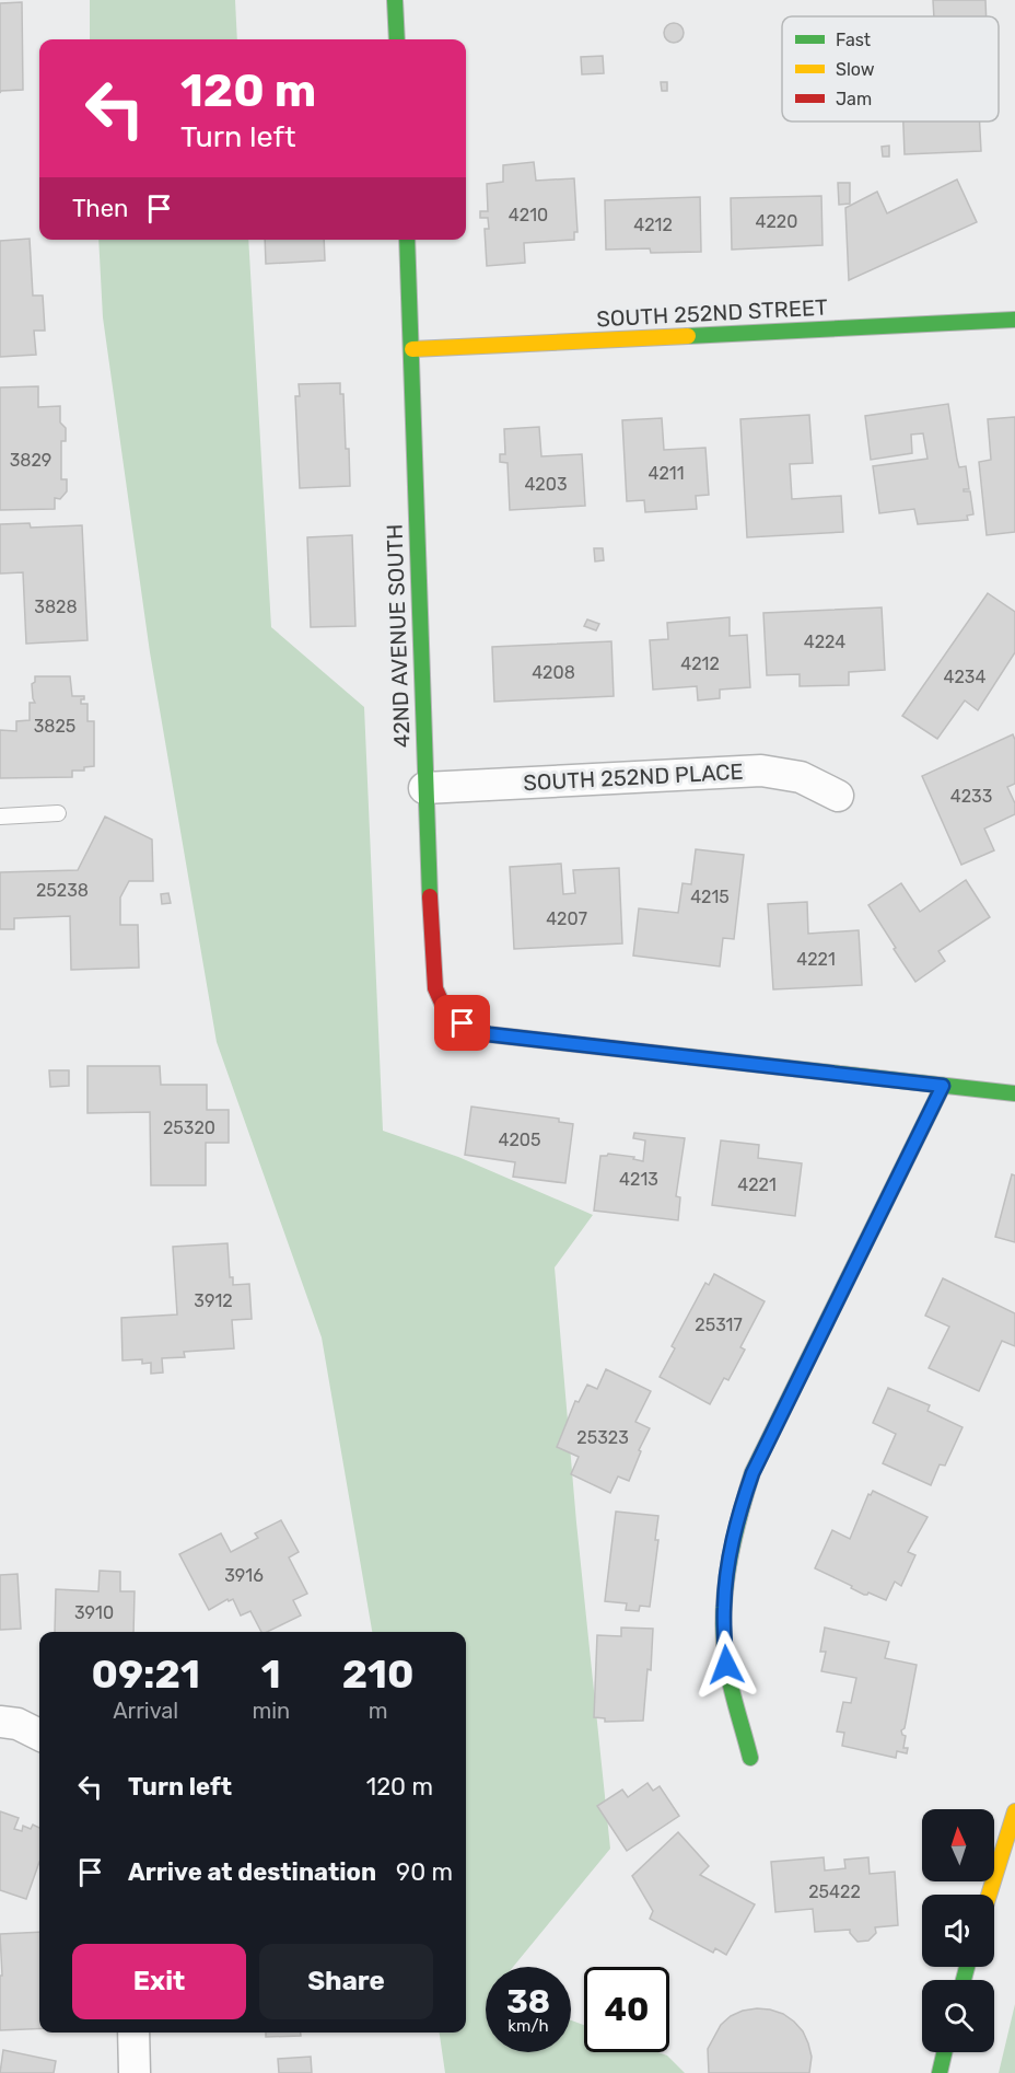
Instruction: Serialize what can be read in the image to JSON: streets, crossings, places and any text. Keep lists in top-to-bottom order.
{
  "streets": {
    "street": ["SOUTH 252ND STREET", "42ND AVENUE SOUTH", "SOUTH 252ND PLACE"]
  },
  "crossings": [
    ["SOUTH 252ND STREET", "42ND AVENUE SOUTH"],
    ["42ND AVENUE SOUTH", "SOUTH 252ND PLACE"]
  ],
  "house_numbers": [
    "4210",
    "4220",
    "4212",
    "3829",
    "4211",
    "4203",
    "3828",
    "4224",
    "4212",
    "4208",
    "4234",
    "3825",
    "4233",
    "25238",
    "4215",
    "4207",
    "4221",
    "25320",
    "4205",
    "4213",
    "4221",
    "3912",
    "25317",
    "25323",
    "3916",
    "3910",
    "25422"
  ],
  "legend": ["Fast", "Slow", "Jam"],
  "north": "top",
  "page": {
    "turn": ["120 m", "Turn left"],
    "then": "Then",
    "eta": [
      "09:21",
      "Arrival",
      "1",
      "min",
      "210",
      "m"
    ],
    "list": [
      {
        "name": "Turn left",
        "value": "120 m"
      },
      {
        "name": "Arrive at destination",
        "value": "90 m"
      }
    ],
    "buttons": ["Exit", "Share"],
    "speed": "38 km/h",
    "limit": "40"
  }
}
